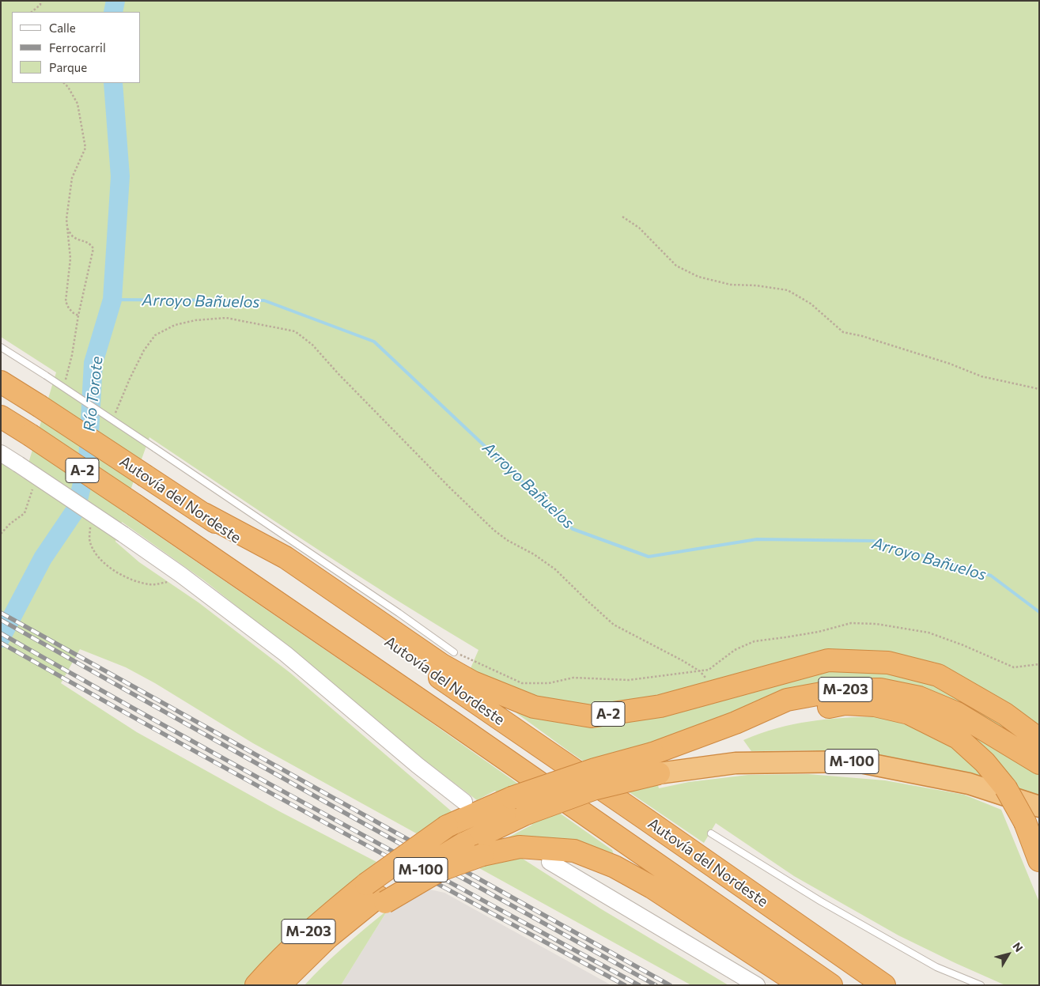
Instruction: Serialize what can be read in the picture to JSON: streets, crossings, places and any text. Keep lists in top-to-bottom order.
{
  "streets": {
    "highway": [
      "A-2",
      "Autovía del Nordeste",
      "M-203",
      "M-100"
    ]
  },
  "crossings": [
    ["A-2", "Autovía del Nordeste"],
    ["M-203", "M-100"]
  ],
  "water": ["Arroyo Bañuelos", "Río Torote"],
  "legend": ["Calle", "Ferrocarril", "Parque"],
  "north": "top right"
}
